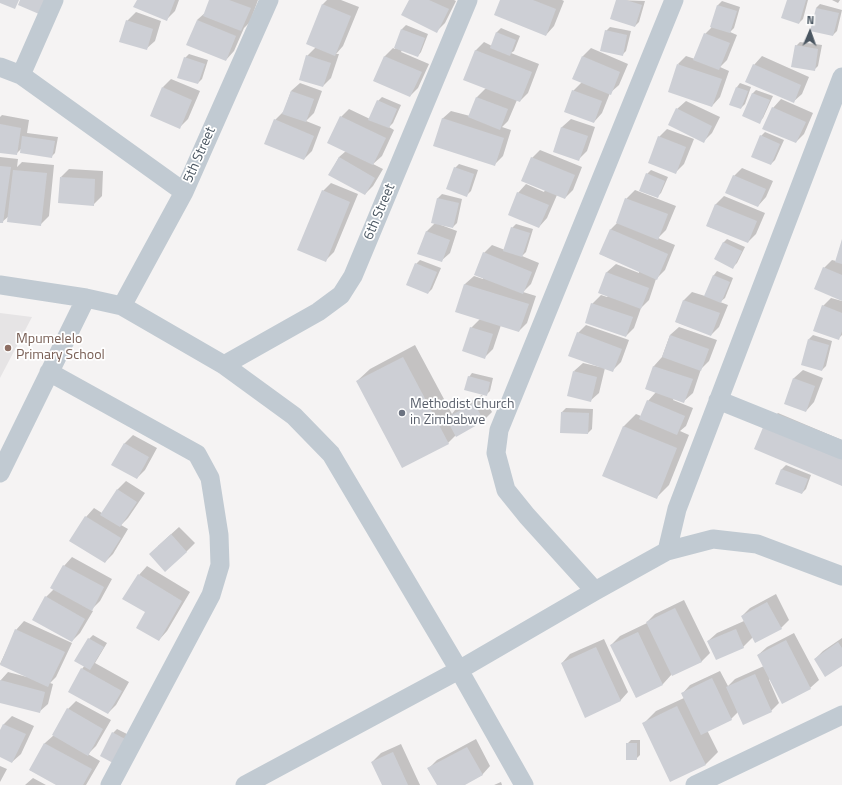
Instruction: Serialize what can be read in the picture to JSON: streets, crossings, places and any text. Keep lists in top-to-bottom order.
{
  "streets": {
    "street": ["5th Street", "6th Street"]
  },
  "places": ["Mpumelelo Primary School", "Methodist Church in Zimbabwe"],
  "north": "top"
}
